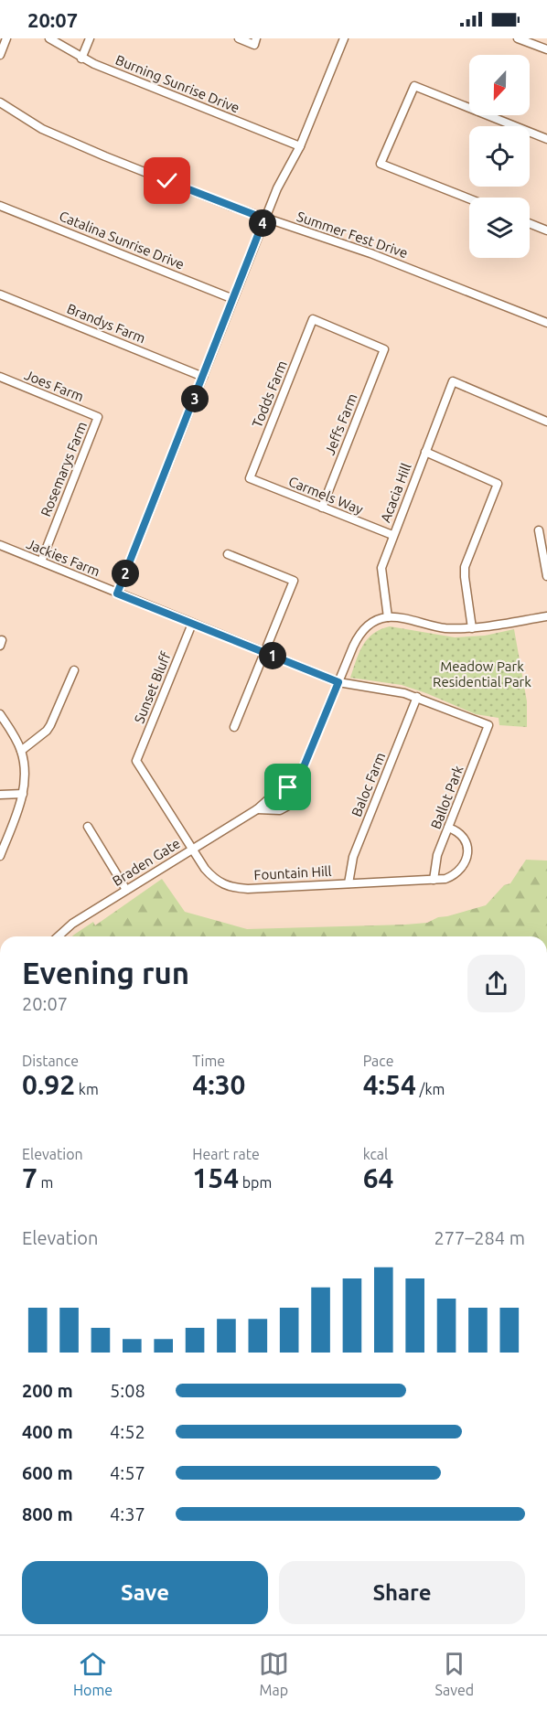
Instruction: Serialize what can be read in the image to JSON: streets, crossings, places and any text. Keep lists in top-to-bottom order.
{
  "streets": {
    "street": [
      "Burning Sunrise Drive",
      "Summer Fest Drive",
      "Catalina Sunrise Drive",
      "Brandys Farm",
      "Joes Farm",
      "Todds Farm",
      "Jeffs Farm",
      "Rosemarys Farm",
      "Acacia Hill",
      "Carmels Way",
      "Jackies Farm",
      "Sunset Bluff",
      "Baloc Farm",
      "Ballot Park",
      "Braden Gate",
      "Fountain Hill"
    ]
  },
  "crossings": [
    ["Joes Farm", "Rosemarys Farm"],
    ["Todds Farm", "Jeffs Farm"],
    ["Todds Farm", "Carmels Way"],
    ["Jeffs Farm", "Carmels Way"],
    ["Rosemarys Farm", "Jackies Farm"],
    ["Acacia Hill", "Carmels Way"],
    ["Jackies Farm", "Sunset Bluff"],
    ["Jackies Farm", "Baloc Farm"],
    ["Jackies Farm", "Ballot Park"],
    ["Sunset Bluff", "Fountain Hill"],
    ["Baloc Farm", "Fountain Hill"],
    ["Ballot Park", "Fountain Hill"],
    ["Braden Gate", "Fountain Hill"]
  ],
  "parks": ["Meadow Park Residential Park"],
  "north": "bottom",
  "page": {
    "status": "20:07",
    "pins": [
      "4",
      "3",
      "2",
      "1"
    ],
    "heading": ["Evening run", "20:07"],
    "stats": [
      ["Distance", "0.92 km"],
      ["Time", "4:30"],
      ["Pace", "4:54 /km"],
      ["Elevation", "7 m"],
      ["Heart rate", "154 bpm"],
      ["kcal", "64"]
    ],
    "chart": ["Elevation", "277–284 m"],
    "list": [
      {
        "name": "200 m",
        "note": "5:08"
      },
      {
        "name": "400 m",
        "note": "4:52"
      },
      {
        "name": "600 m",
        "note": "4:57"
      },
      {
        "name": "800 m",
        "note": "4:37"
      }
    ],
    "buttons": ["Save", "Share"],
    "tabs": ["Home", "Map", "Saved"]
  }
}
